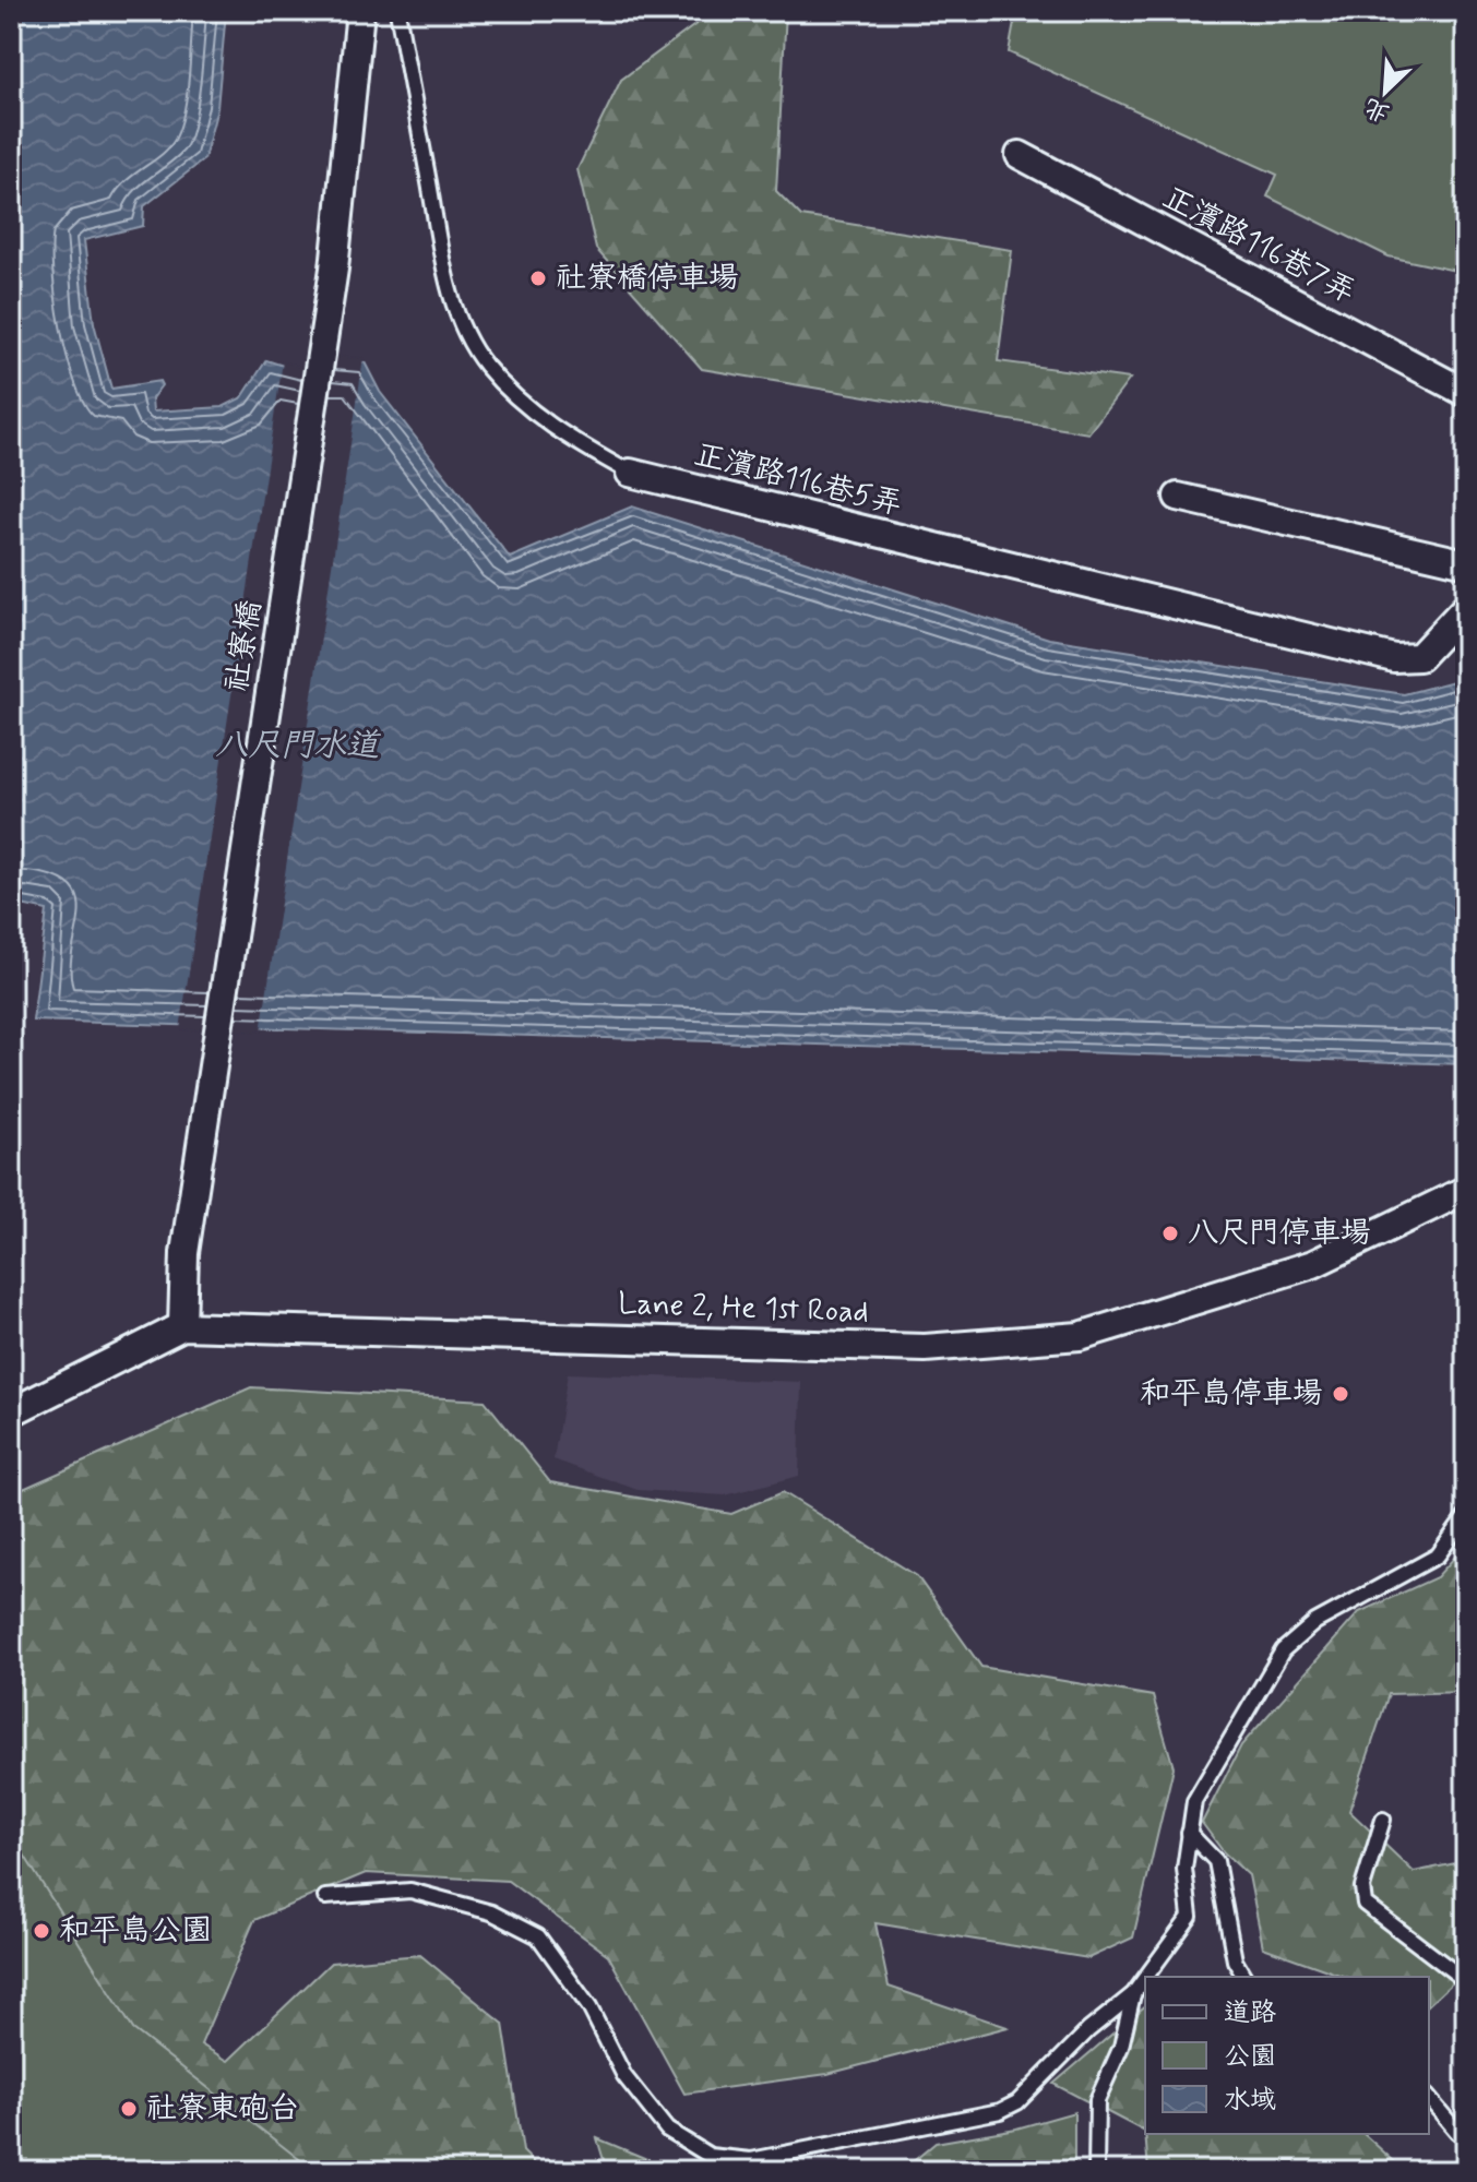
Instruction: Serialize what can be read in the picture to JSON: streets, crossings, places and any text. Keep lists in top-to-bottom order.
{
  "streets": {
    "street": [
      "正濱路116巷7弄",
      "正濱路116巷5弄",
      "社寮橋",
      "Lane 2, He 1st Road"
    ]
  },
  "crossings": [
    ["社寮橋", "Lane 2, He 1st Road"]
  ],
  "water": ["八尺門水道"],
  "places": [
    "社寮橋停車場",
    "八尺門停車場",
    "和平島停車場",
    "和平島公園",
    "社寮東砲台"
  ],
  "legend": ["道路", "公園", "水域"],
  "north": "bottom left"
}
